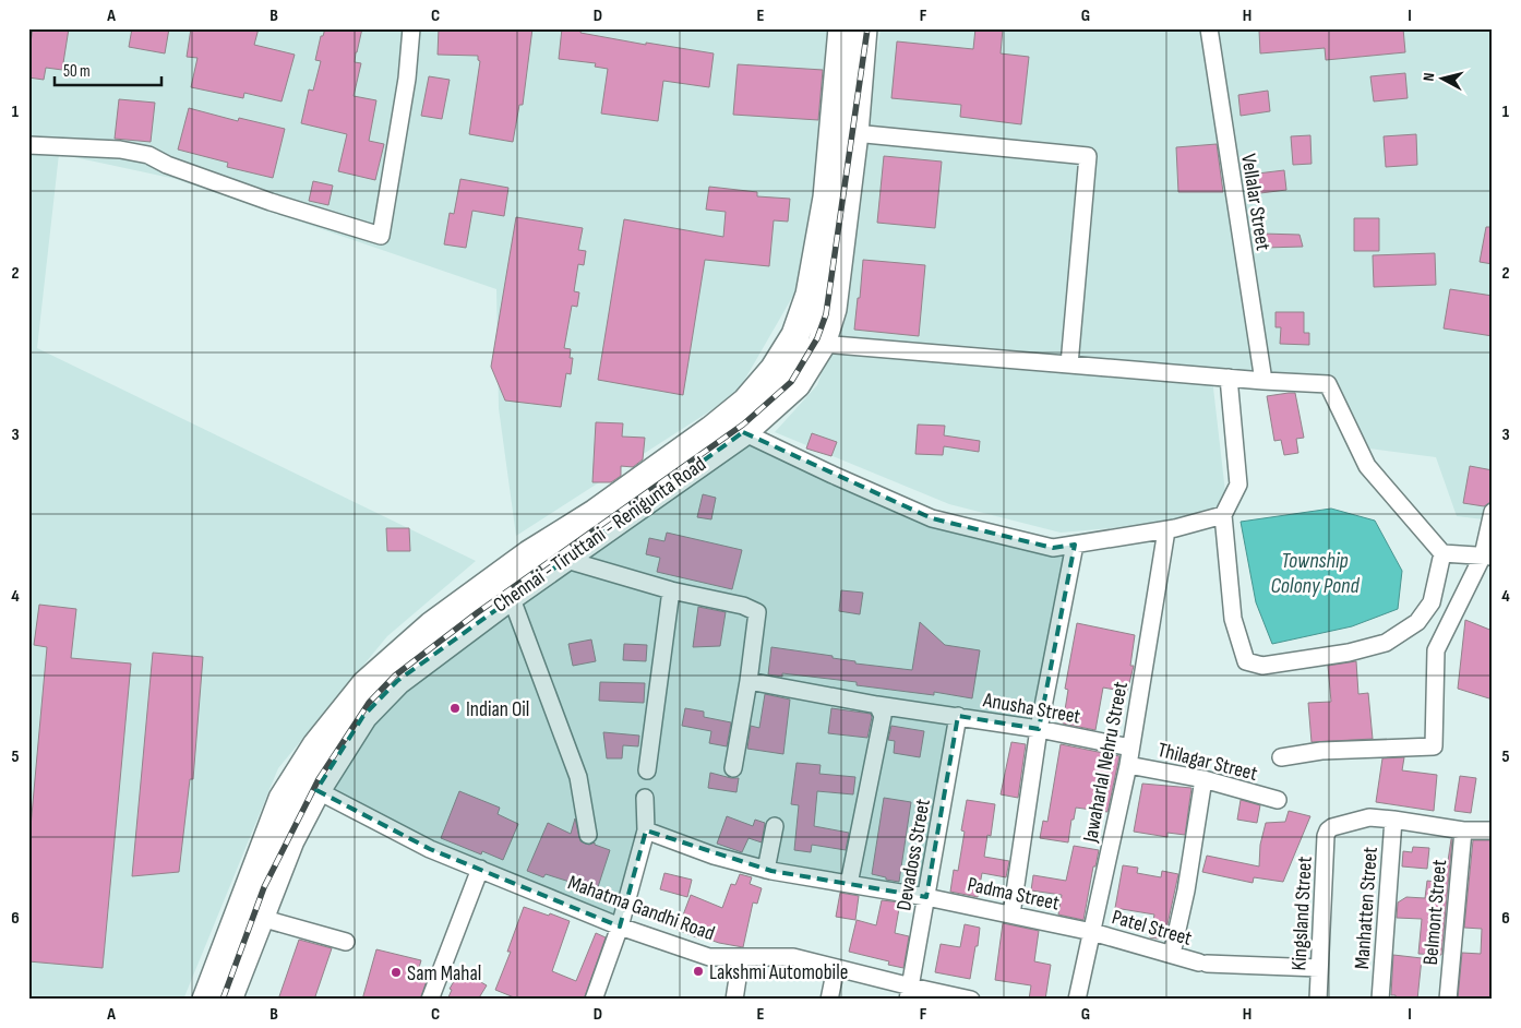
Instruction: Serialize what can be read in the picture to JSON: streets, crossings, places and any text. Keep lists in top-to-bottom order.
{
  "streets": {
    "highway": ["Chennai - Tiruttani - Renigunta Road"],
    "street": [
      "Vellalar Street",
      "Anusha Street",
      "Thilagar Street",
      "Jawaharlal Nehru Street",
      "Devadoss Street",
      "Padma Street",
      "Mahatma Gandhi Road",
      "Manhatten Street",
      "Belmont Street",
      "Kingsland Street",
      "Patel Street"
    ]
  },
  "crossings": [
    ["Chennai - Tiruttani - Renigunta Road", "Mahatma Gandhi Road"],
    ["Anusha Street", "Jawaharlal Nehru Street"],
    ["Anusha Street", "Devadoss Street"],
    ["Thilagar Street", "Jawaharlal Nehru Street"],
    ["Jawaharlal Nehru Street", "Padma Street"],
    ["Jawaharlal Nehru Street", "Patel Street"],
    ["Devadoss Street", "Padma Street"],
    ["Devadoss Street", "Mahatma Gandhi Road"],
    ["Padma Street", "Patel Street"],
    ["Manhatten Street", "Kingsland Street"],
    ["Kingsland Street", "Patel Street"]
  ],
  "water": ["Township Colony Pond"],
  "places": ["Indian Oil", "Lakshmi Automobile", "Sam Mahal"],
  "scale_bar": "50 m",
  "north": "left",
  "grid": {
    "columns": [
      "A",
      "B",
      "C",
      "D",
      "E",
      "F",
      "G",
      "H",
      "I"
    ],
    "rows": [
      "1",
      "2",
      "3",
      "4",
      "5",
      "6"
    ]
  }
}
